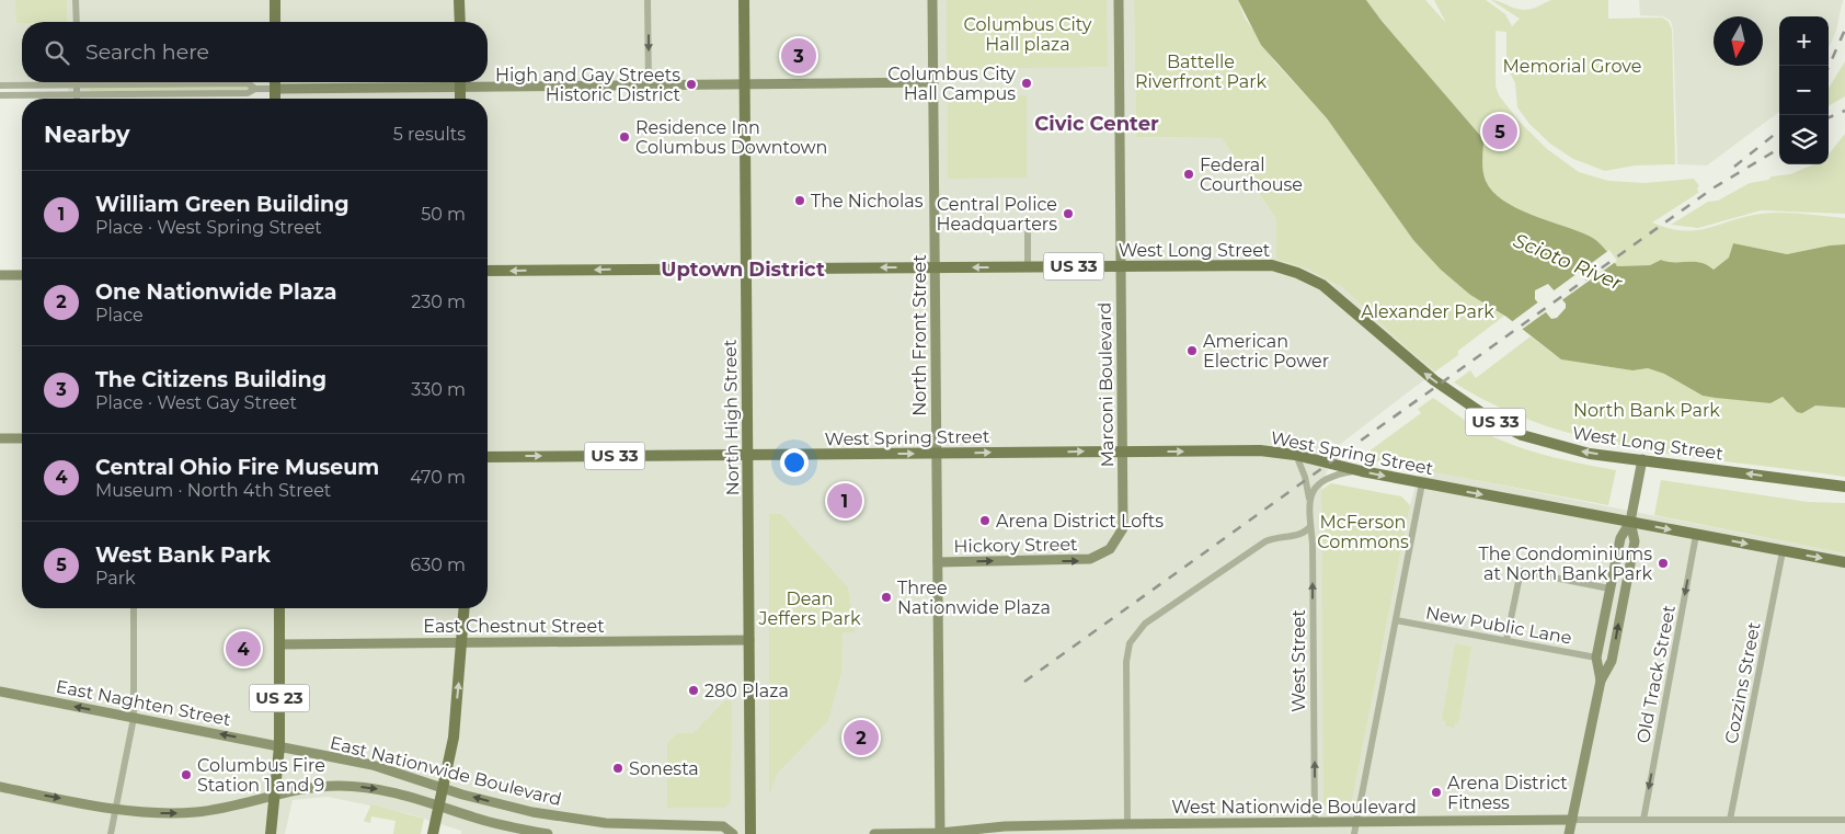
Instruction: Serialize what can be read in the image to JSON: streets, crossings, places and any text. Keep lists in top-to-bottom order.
{
  "streets": {
    "main road": [
      "West Long Street",
      "US 33",
      "North High Street",
      "West Spring Street",
      "US 23"
    ],
    "street": [
      "North Front Street",
      "Marconi Boulevard",
      "Hickory Street",
      "New Public Lane",
      "East Chestnut Street",
      "West Street",
      "Old Track Street",
      "Cozzins Street",
      "East Naghten Street",
      "East Nationwide Boulevard",
      "West Nationwide Boulevard"
    ]
  },
  "crossings": [
    ["West Long Street", "US 33"],
    ["West Long Street", "North Front Street"],
    ["West Long Street", "Marconi Boulevard"],
    ["West Long Street", "North High Street"],
    ["US 33", "North High Street"],
    ["US 33", "West Spring Street"],
    ["North Front Street", "West Spring Street"],
    ["North Front Street", "Hickory Street"],
    ["North Front Street", "West Nationwide Boulevard"],
    ["Marconi Boulevard", "West Spring Street"],
    ["Marconi Boulevard", "Hickory Street"],
    ["North High Street", "West Spring Street"],
    ["North High Street", "East Chestnut Street"],
    ["West Spring Street", "West Street"],
    ["West Spring Street", "Old Track Street"],
    ["West Spring Street", "Cozzins Street"],
    ["East Chestnut Street", "US 23"],
    ["West Street", "West Nationwide Boulevard"],
    ["Old Track Street", "West Nationwide Boulevard"],
    ["Cozzins Street", "West Nationwide Boulevard"],
    ["US 23", "East Naghten Street"],
    ["US 23", "East Nationwide Boulevard"],
    ["East Naghten Street", "East Nationwide Boulevard"]
  ],
  "one_way": [
    "West Long Street",
    "West Spring Street",
    "Hickory Street",
    "East Naghten Street"
  ],
  "districts": ["Civic Center", "Uptown District"],
  "water": ["Scioto River"],
  "parks": [
    "Columbus City Hall plaza",
    "Battelle Riverfront Park",
    "Memorial Grove",
    "Alexander Park",
    "North Bank Park",
    "McFerson Commons",
    "Dean Jeffers Park"
  ],
  "places": [
    "Columbus City Hall Campus",
    "High and Gay Streets Historic District",
    "Residence Inn Columbus Downtown",
    "Federal Courthouse",
    "The Nicholas",
    "Central Police Headquarters",
    "American Electric Power",
    "Arena District Lofts",
    "The Condominiums at North Bank Park",
    "Three Nationwide Plaza",
    "280 Plaza",
    "Sonesta",
    "Columbus Fire Station 1 and 9",
    "Arena District Fitness"
  ],
  "north": "bottom",
  "page": {
    "map_buttons": ["+", "−"],
    "search": "Search here",
    "pins": [
      "3",
      "5",
      "1",
      "4",
      "2"
    ],
    "heading": ["Nearby", "5 results"],
    "list": [
      {
        "mark": "1",
        "name": "William Green Building",
        "note": "Place · West Spring Street",
        "value": "50 m"
      },
      {
        "mark": "2",
        "name": "One Nationwide Plaza",
        "note": "Place",
        "value": "230 m"
      },
      {
        "mark": "3",
        "name": "The Citizens Building",
        "note": "Place · West Gay Street",
        "value": "330 m"
      },
      {
        "mark": "4",
        "name": "Central Ohio Fire Museum",
        "note": "Museum · North 4th Street",
        "value": "470 m"
      },
      {
        "mark": "5",
        "name": "West Bank Park",
        "note": "Park",
        "value": "630 m"
      }
    ]
  }
}
